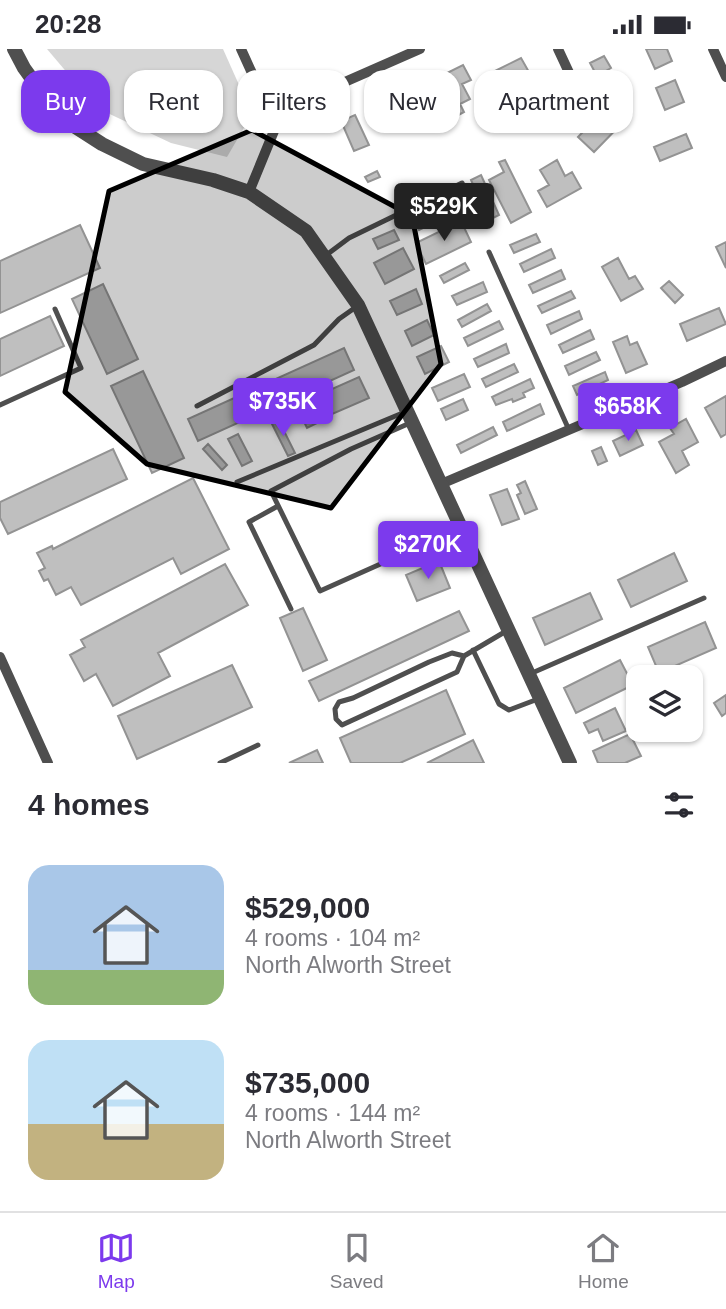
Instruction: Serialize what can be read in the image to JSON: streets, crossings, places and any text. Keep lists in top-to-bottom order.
{
  "page": {
    "status": "20:28",
    "chip": [
      "Buy",
      "Rent",
      "Filters",
      "New",
      "Apartment"
    ],
    "price": [
      "$529K",
      "$735K",
      "$658K",
      "$270K"
    ],
    "heading": "4 homes",
    "list": [
      {
        "name": "$529,000",
        "note": "4 rooms · 104 m² · North Alworth Street"
      },
      {
        "name": "$735,000",
        "note": "4 rooms · 144 m² · North Alworth Street"
      }
    ],
    "tabs": ["Map", "Saved", "Home"]
  }
}
